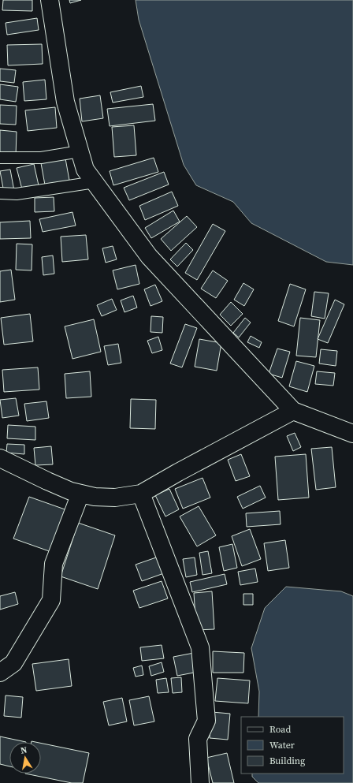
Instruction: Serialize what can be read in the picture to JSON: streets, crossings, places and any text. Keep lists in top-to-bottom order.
{
  "legend": ["Road", "Water", "Building"],
  "north": "top"
}
